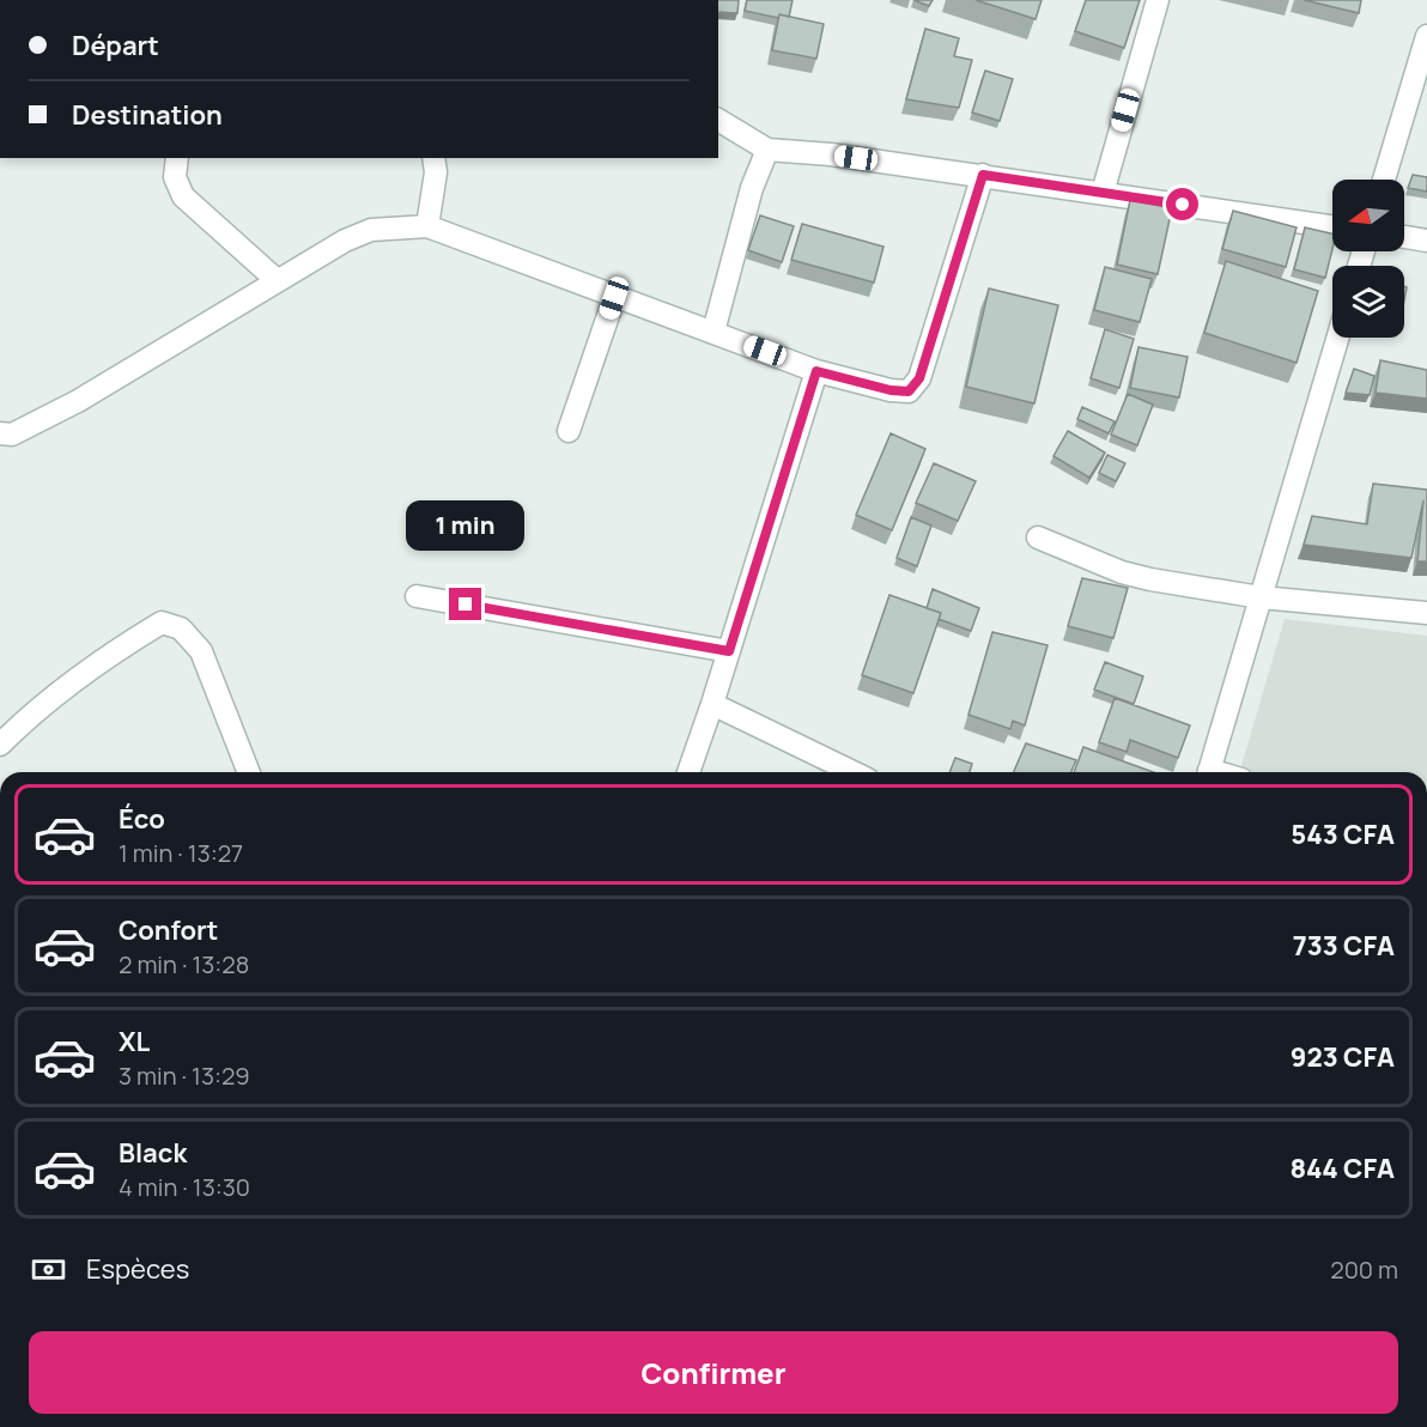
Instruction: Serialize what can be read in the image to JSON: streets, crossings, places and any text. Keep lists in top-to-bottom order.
{
  "north": "left",
  "page": {
    "banner": ["Départ", "Destination"],
    "bubble": "1 min",
    "list": [
      {
        "name": "Éco",
        "note": "1 min · 13:27",
        "value": "543 CFA"
      },
      {
        "name": "Confort",
        "note": "2 min · 13:28",
        "value": "733 CFA"
      },
      {
        "name": "XL",
        "note": "3 min · 13:29",
        "value": "923 CFA"
      },
      {
        "name": "Black",
        "note": "4 min · 13:30",
        "value": "844 CFA"
      }
    ],
    "pay": ["Espèces", "200 m"],
    "buttons": "Confirmer"
  }
}
